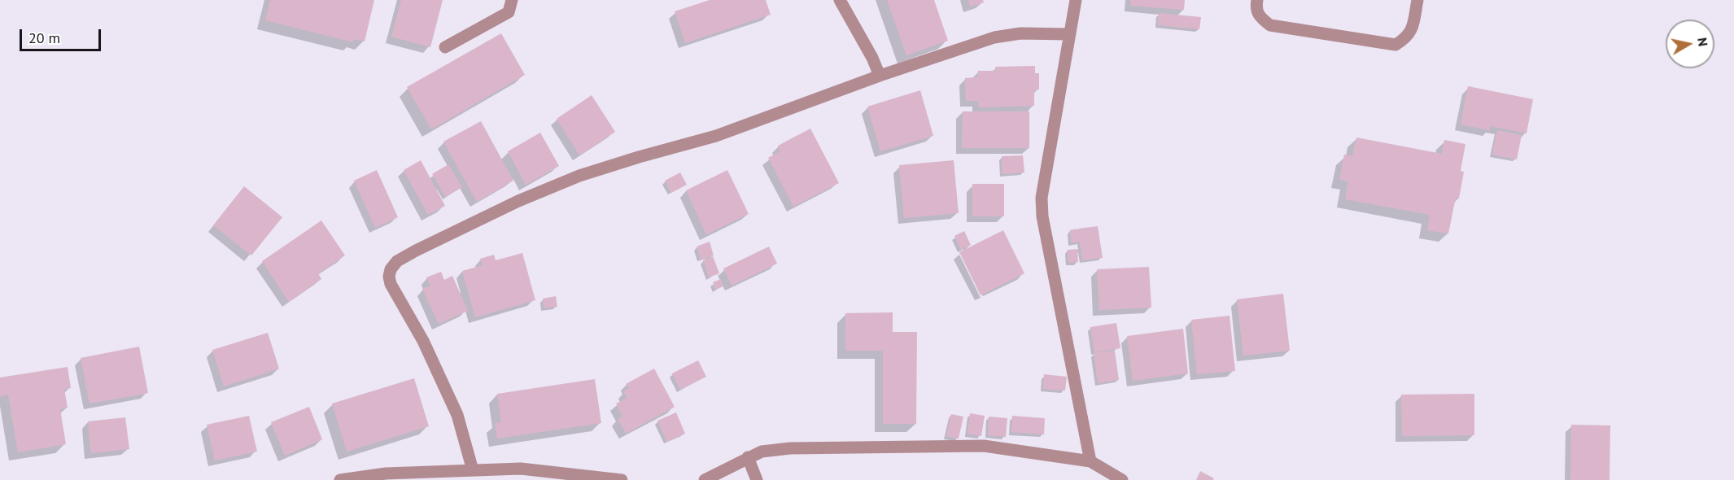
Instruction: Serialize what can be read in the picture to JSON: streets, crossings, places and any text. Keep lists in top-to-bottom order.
{
  "scale_bar": "20 m",
  "north": "right"
}
